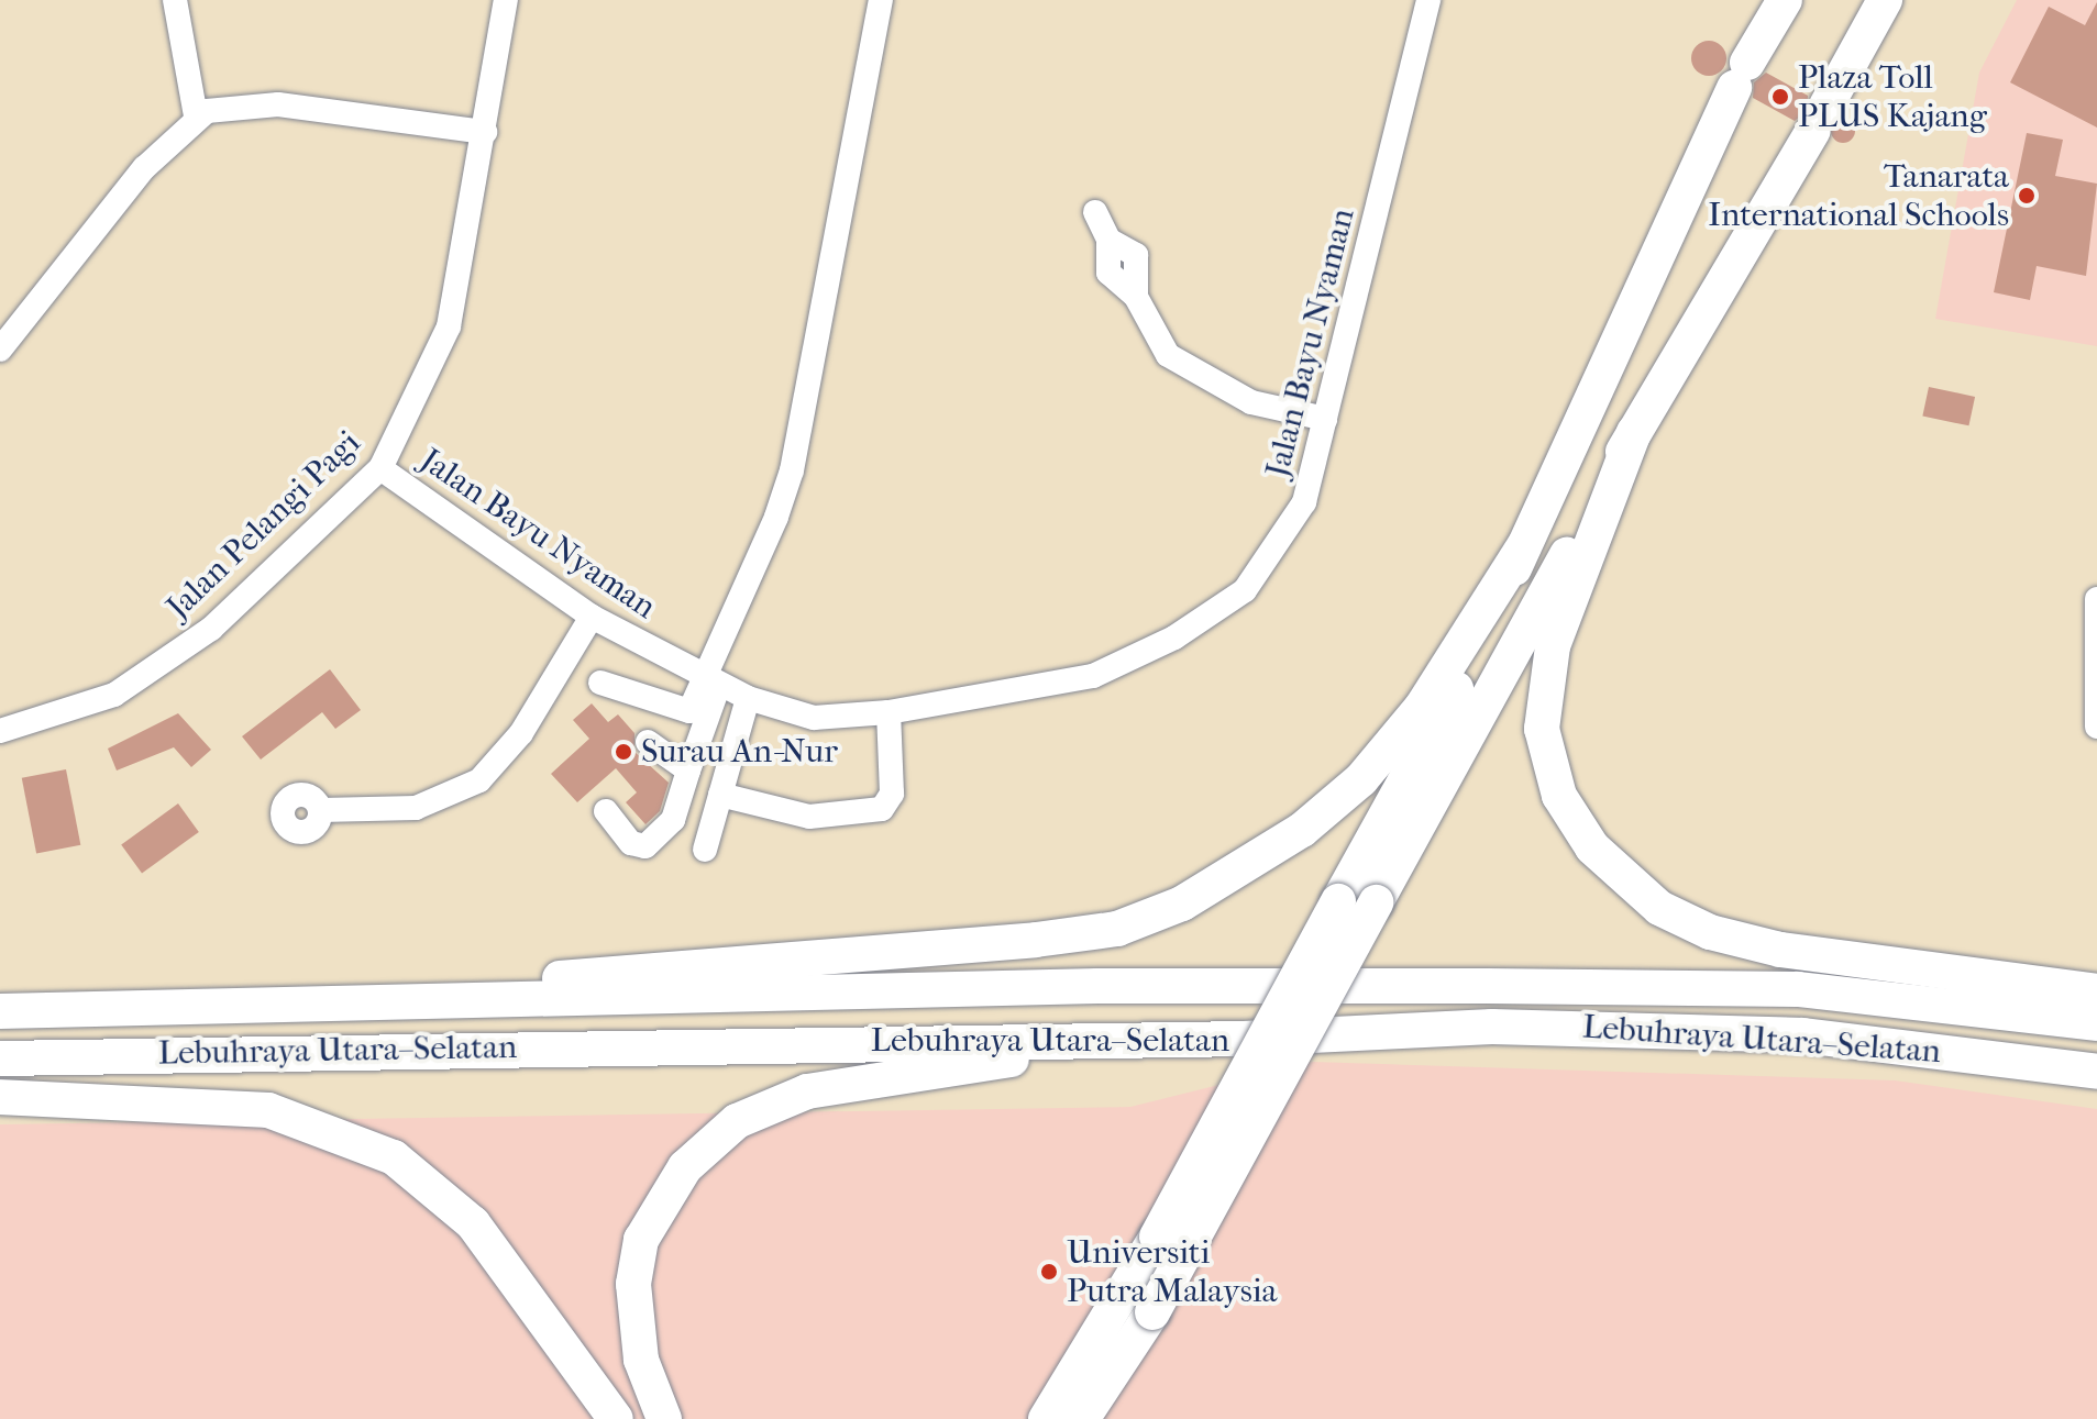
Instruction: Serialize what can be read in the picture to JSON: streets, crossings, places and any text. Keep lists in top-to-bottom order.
{
  "streets": {
    "highway": ["Lebuhraya Utara–Selatan"],
    "street": ["Jalan Bayu Nyaman", "Jalan Pelangi Pagi"]
  },
  "crossings": [
    ["Jalan Bayu Nyaman", "Jalan Pelangi Pagi"]
  ],
  "places": [
    "Plaza Toll PLUS Kajang",
    "Tanarata International Schools",
    "Surau An-Nur",
    "Universiti Putra Malaysia"
  ]
}
